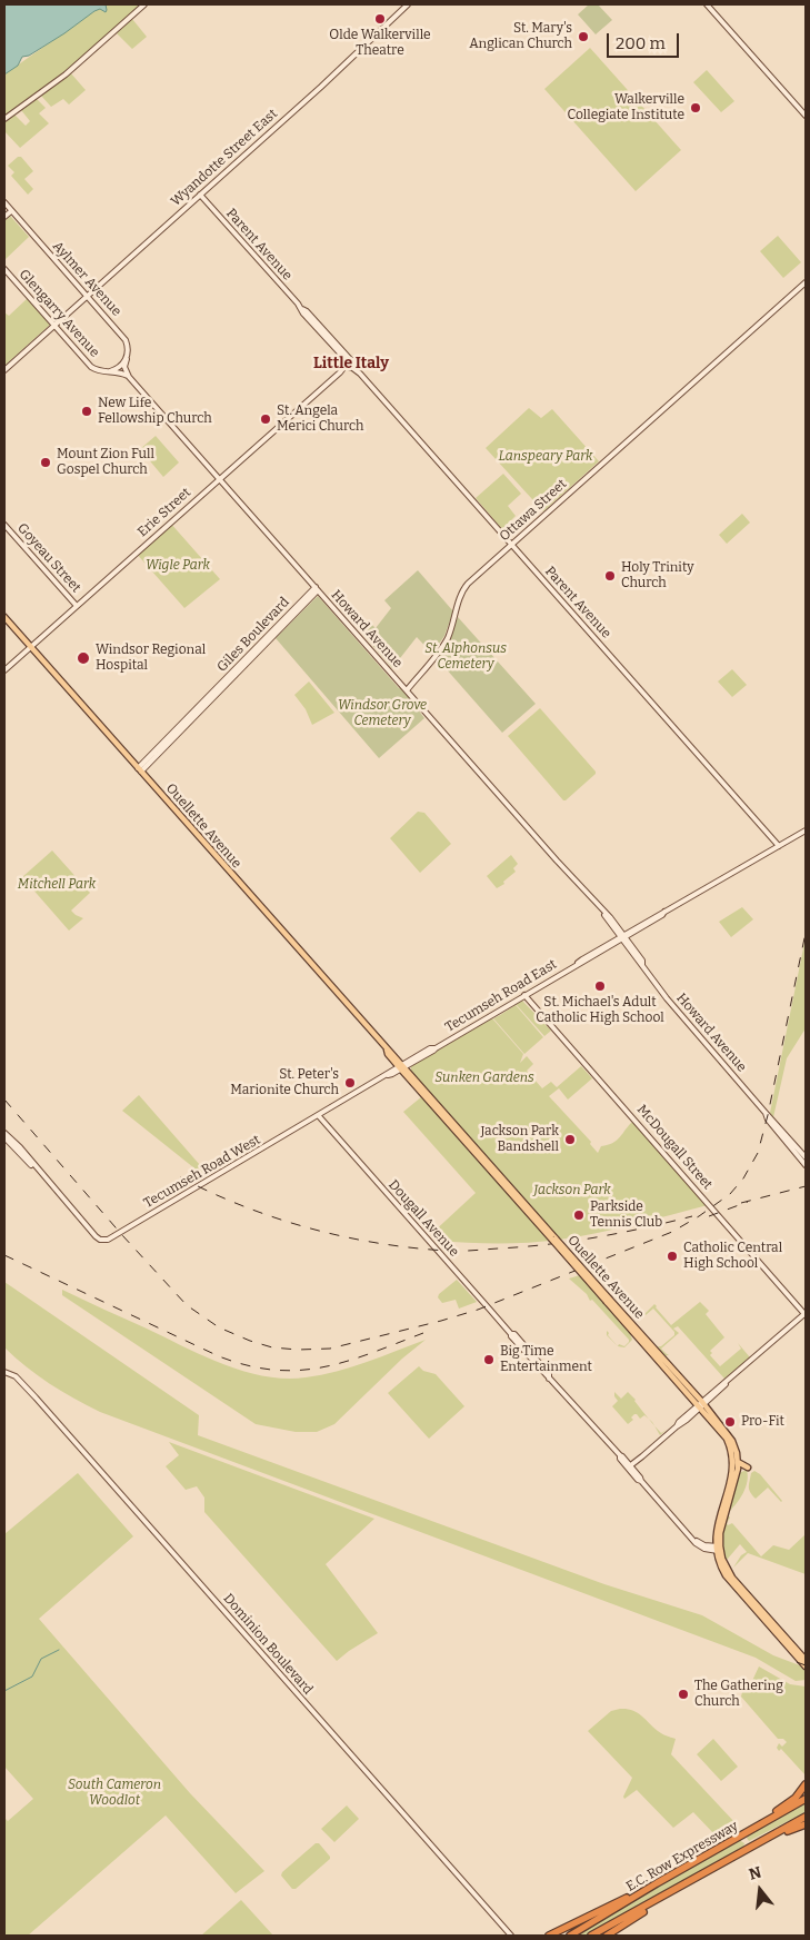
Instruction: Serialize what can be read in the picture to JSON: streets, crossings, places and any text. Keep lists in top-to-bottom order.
{
  "streets": {
    "highway": ["E.C. Row Expressway"],
    "main road": ["Ouellette Avenue"],
    "street": [
      "Wyandotte Street East",
      "Parent Avenue",
      "Aylmer Avenue",
      "Glengarry Avenue",
      "Ottawa Street",
      "Erie Street",
      "Goyeau Street",
      "Howard Avenue",
      "Giles Boulevard",
      "Tecumseh Road East",
      "McDougall Street",
      "Tecumseh Road West",
      "Dougall Avenue",
      "Dominion Boulevard"
    ]
  },
  "crossings": [
    ["Wyandotte Street East", "Parent Avenue"],
    ["Wyandotte Street East", "Aylmer Avenue"],
    ["Wyandotte Street East", "Glengarry Avenue"],
    ["Parent Avenue", "Ottawa Street"],
    ["Parent Avenue", "Erie Street"],
    ["Parent Avenue", "Tecumseh Road East"],
    ["Glengarry Avenue", "Howard Avenue"],
    ["Ottawa Street", "Howard Avenue"],
    ["Erie Street", "Goyeau Street"],
    ["Erie Street", "Howard Avenue"],
    ["Erie Street", "Ouellette Avenue"],
    ["Howard Avenue", "Giles Boulevard"],
    ["Howard Avenue", "Tecumseh Road East"],
    ["Giles Boulevard", "Ouellette Avenue"],
    ["Ouellette Avenue", "Tecumseh Road East"],
    ["Ouellette Avenue", "Tecumseh Road West"],
    ["Ouellette Avenue", "Dougall Avenue"],
    ["Tecumseh Road East", "McDougall Street"],
    ["Tecumseh Road East", "Tecumseh Road West"],
    ["Tecumseh Road West", "Dougall Avenue"]
  ],
  "districts": ["Little Italy"],
  "parks": [
    "Lanspeary Park",
    "Wigle Park",
    "St. Alphonsus Cemetery",
    "Windsor Grove Cemetery",
    "Mitchell Park",
    "Sunken Gardens",
    "Jackson Park",
    "South Cameron Woodlot"
  ],
  "places": [
    "Olde Walkerville Theatre",
    "St. Mary's Anglican Church",
    "Walkerville Collegiate Institute",
    "New Life Fellowship Church",
    "St. Angela Merici Church",
    "Mount Zion Full Gospel Church",
    "Holy Trinity Church",
    "Windsor Regional Hospital",
    "St. Michael's Adult Catholic High School",
    "St. Peter's Marionite Church",
    "Jackson Park Bandshell",
    "Parkside Tennis Club",
    "Catholic Central High School",
    "Big Time Entertainment",
    "Pro-Fit",
    "The Gathering Church"
  ],
  "scale_bar": "200 m",
  "north": "top"
}
